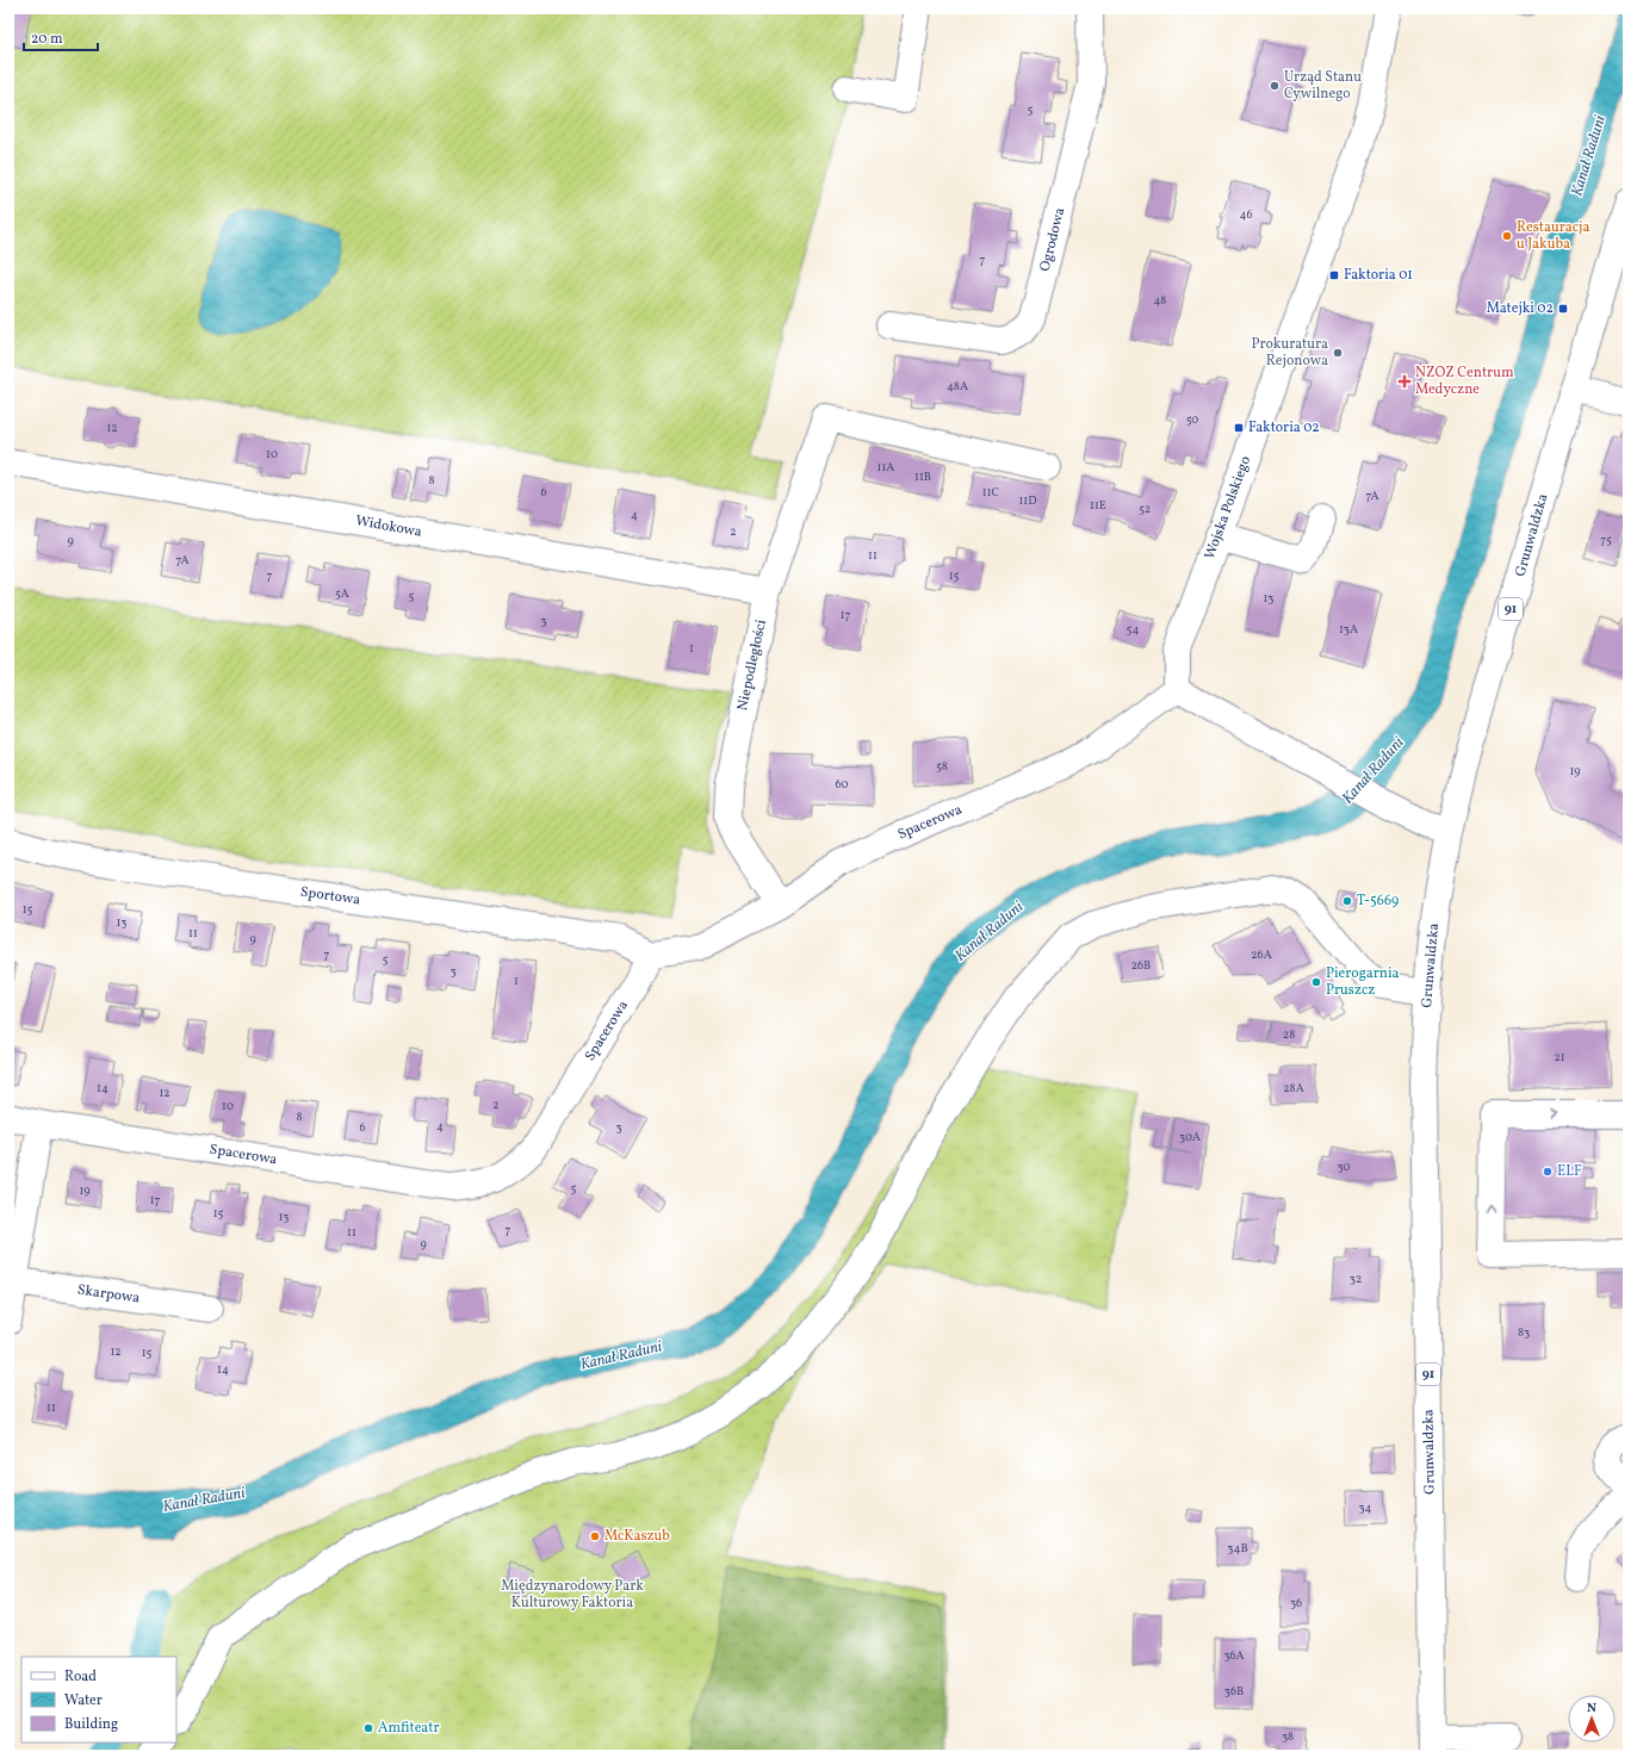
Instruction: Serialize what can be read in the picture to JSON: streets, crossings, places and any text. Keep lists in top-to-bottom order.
{
  "streets": {
    "street": [
      "Ogrodowa",
      "Wojska Polskiego",
      "Widokowa",
      "Grunwaldzka",
      "91",
      "Niepodległości",
      "Spacerowa",
      "Sportowa",
      "Skarpowa"
    ]
  },
  "crossings": [
    ["Wojska Polskiego", "Spacerowa"],
    ["Widokowa", "Niepodległości"],
    ["Niepodległości", "Spacerowa"],
    ["Spacerowa", "Sportowa"]
  ],
  "water": ["Kanał Raduni"],
  "parks": ["Międzynarodowy Park Kulturowy Faktoria"],
  "places": {
    "other": [
      "Urząd Stanu Cywilnego",
      "Restauracja u Jakuba",
      "Prokuratura Rejonowa",
      "T-5669",
      "Pierogarnia Pruszcz",
      "ELF",
      "McKaszub",
      "Amfiteatr"
    ],
    "transit": ["Faktoria 01", "Matejki 02", "Faktoria 02"],
    "health": ["NZOZ Centrum Medyczne"]
  },
  "house_numbers": [
    "5",
    "46",
    "7",
    "48",
    "48A",
    "50",
    "12",
    "10",
    "11A",
    "11B",
    "8",
    "6",
    "11C",
    "7A",
    "11D",
    "11E",
    "52",
    "4",
    "2",
    "75",
    "9",
    "11",
    "7A",
    "7",
    "15",
    "5A",
    "5",
    "13",
    "17",
    "3",
    "54",
    "13A",
    "1",
    "58",
    "19",
    "60",
    "15",
    "13",
    "11",
    "9",
    "7",
    "26A",
    "5",
    "26B",
    "3",
    "1",
    "28",
    "21",
    "14",
    "28A",
    "12",
    "2",
    "10",
    "8",
    "4",
    "6",
    "3",
    "30A",
    "30",
    "5",
    "19",
    "17",
    "15",
    "13",
    "7",
    "11",
    "9",
    "32",
    "83",
    "12",
    "15",
    "14",
    "11",
    "34",
    "34B",
    "36",
    "36A",
    "36B",
    "38"
  ],
  "legend": ["Road", "Water", "Building"],
  "scale_bar": "20 m",
  "north": "top"
}
